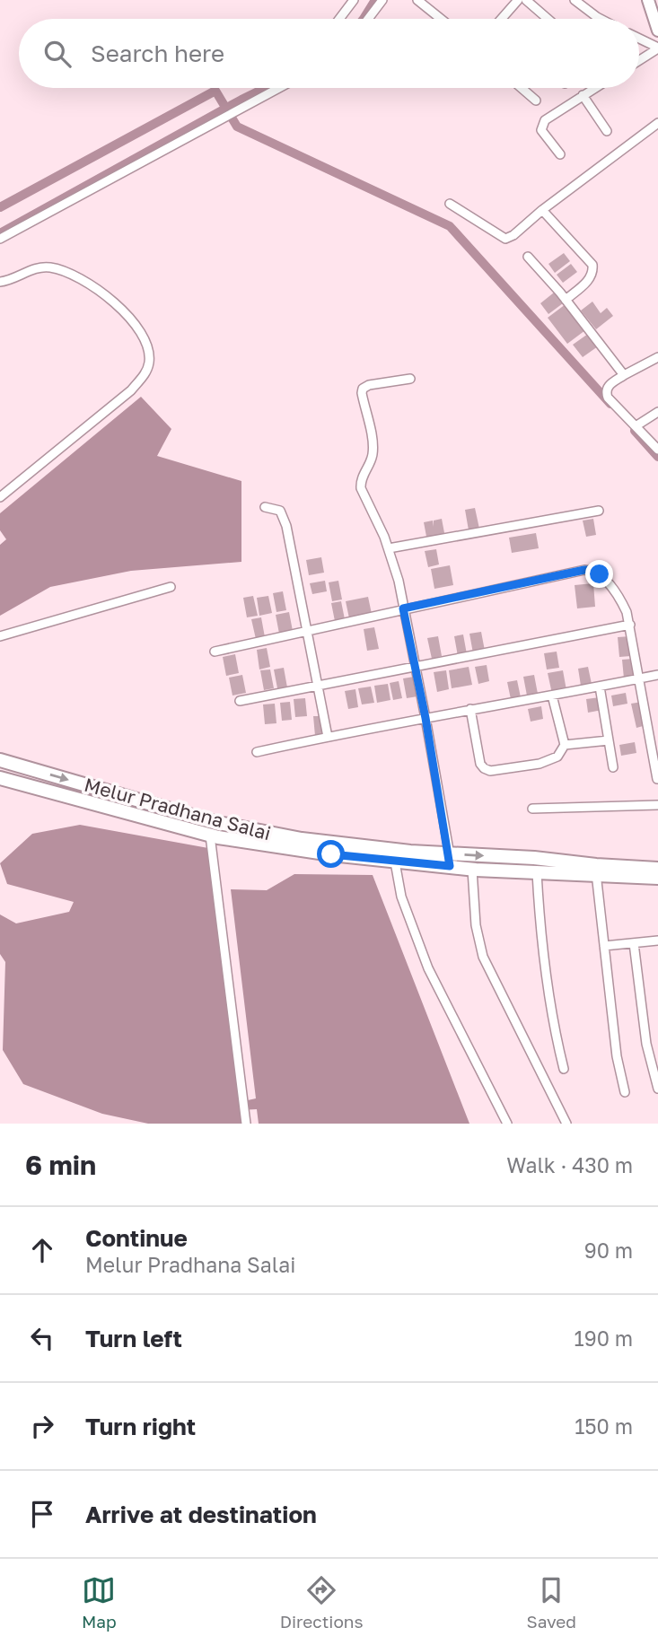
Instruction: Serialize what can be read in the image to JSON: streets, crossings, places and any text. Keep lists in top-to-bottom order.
{
  "streets": {
    "main road": ["Melur Pradhana Salai"]
  },
  "page": {
    "search": "Search here",
    "heading": ["6 min", "Walk · 430 m"],
    "list": [
      ["Continue", "Melur Pradhana Salai", "90 m"],
      ["Turn left", "190 m"],
      ["Turn right", "150 m"],
      "Arrive at destination"
    ],
    "nav": ["Map", "Directions", "Saved"]
  }
}
